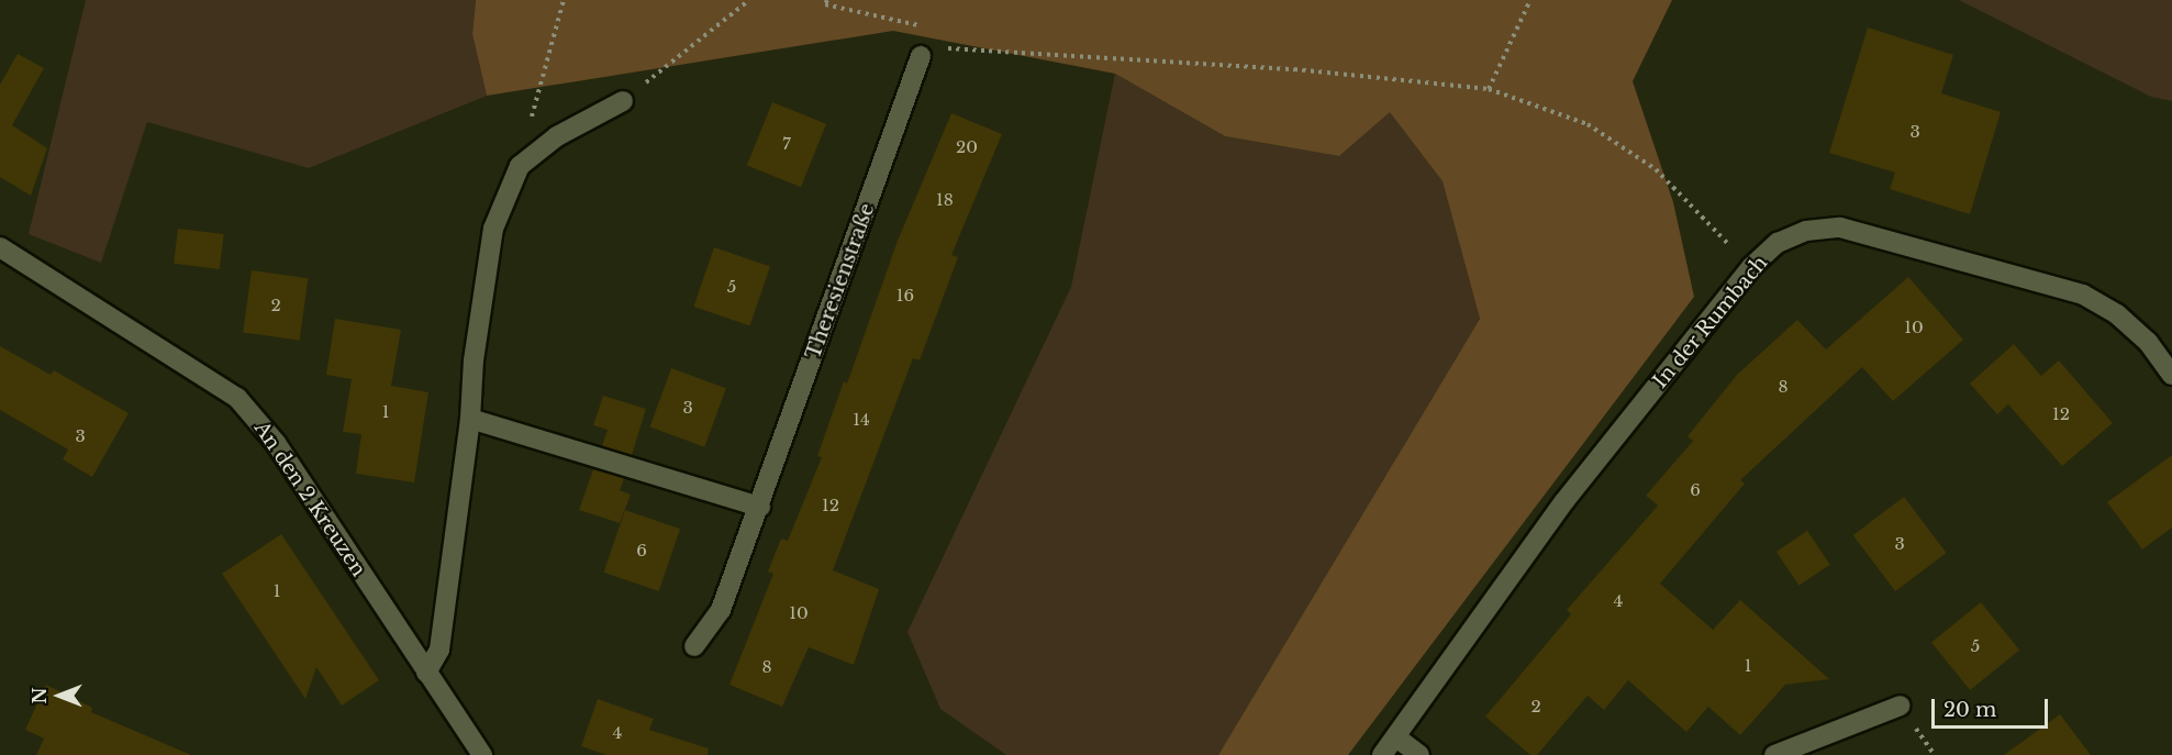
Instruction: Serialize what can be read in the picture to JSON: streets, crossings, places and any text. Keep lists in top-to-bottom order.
{
  "streets": {
    "street": ["Theresienstraße", "In der Rumbach", "An den 2 Kreuzen"]
  },
  "house_numbers": [
    "3",
    "7",
    "20",
    "18",
    "5",
    "16",
    "2",
    "10",
    "8",
    "3",
    "1",
    "12",
    "14",
    "3",
    "6",
    "12",
    "3",
    "6",
    "1",
    "4",
    "10",
    "5",
    "1",
    "8",
    "2",
    "4"
  ],
  "scale_bar": "20 m",
  "north": "left"
}
